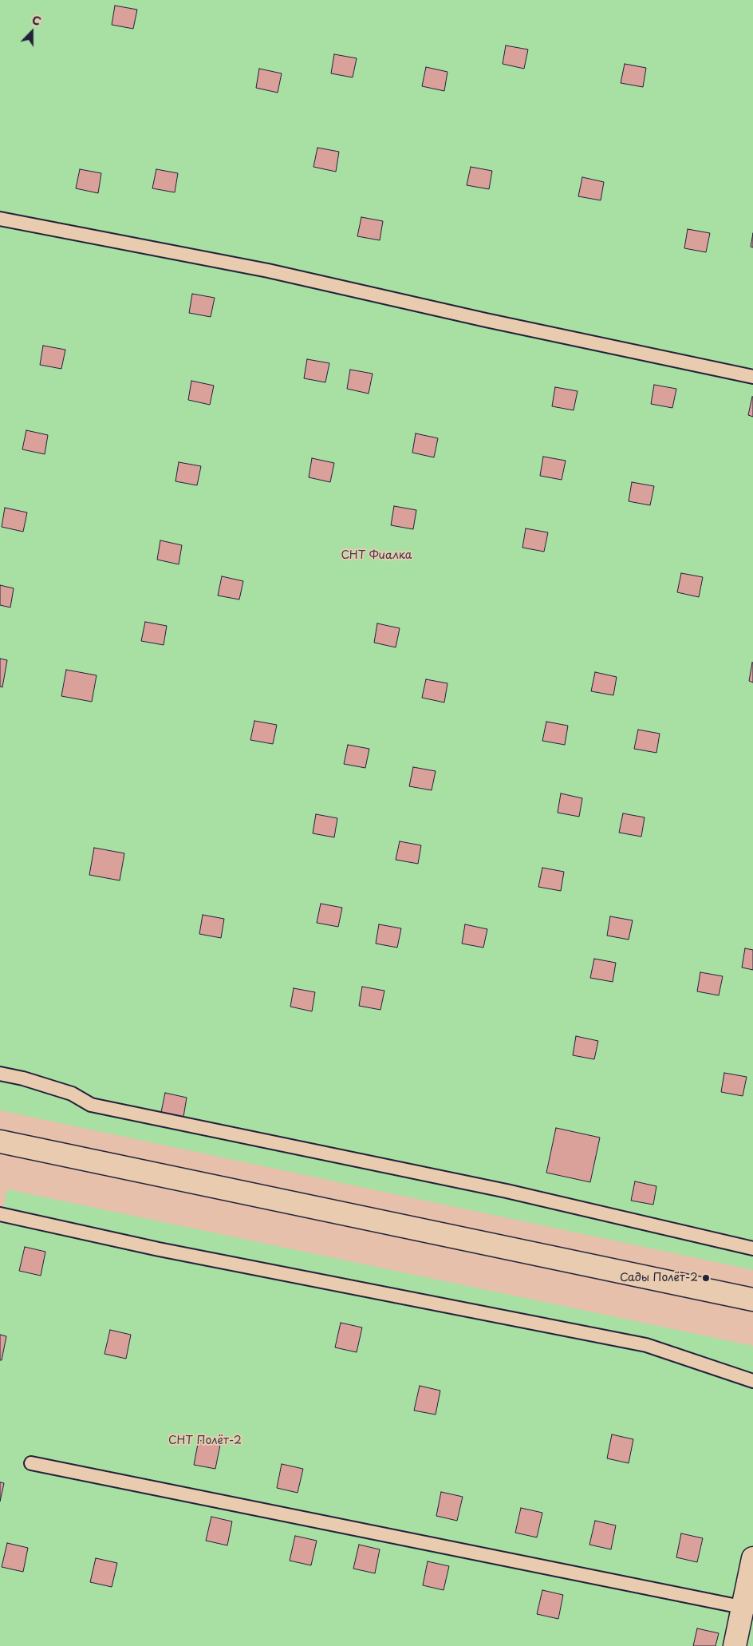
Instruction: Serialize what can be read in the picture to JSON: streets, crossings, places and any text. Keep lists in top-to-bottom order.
{
  "parks": ["СНТ Фиалка", "СНТ Полёт-2"],
  "places": ["Сады Полёт-2"],
  "north": "top"
}
